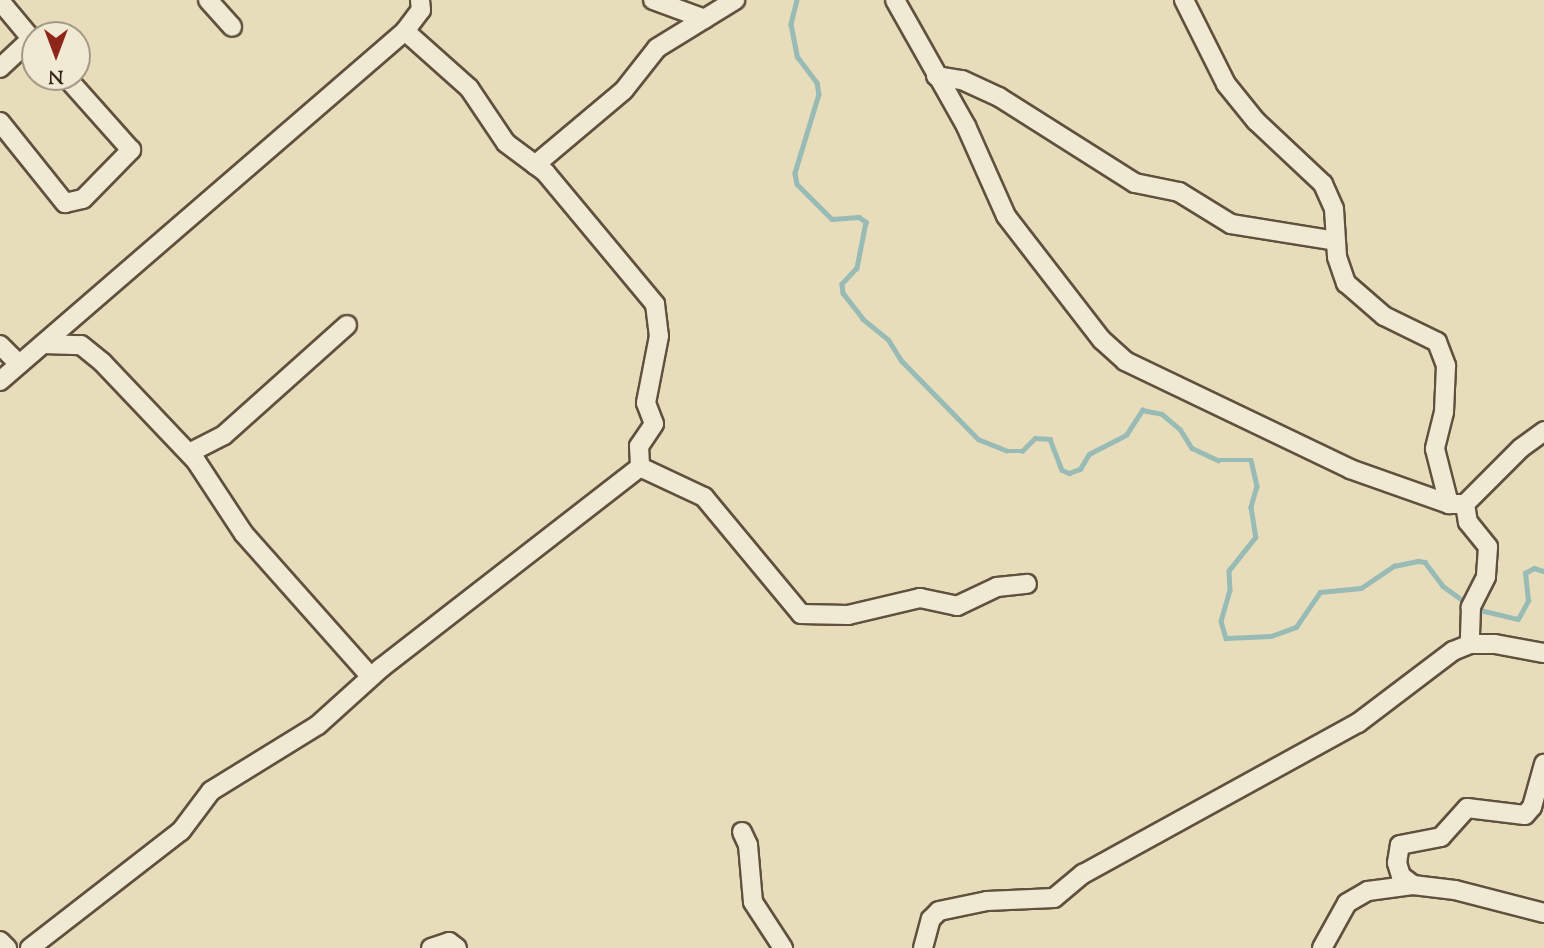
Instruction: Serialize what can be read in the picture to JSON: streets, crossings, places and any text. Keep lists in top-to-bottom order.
{
  "north": "bottom"
}
